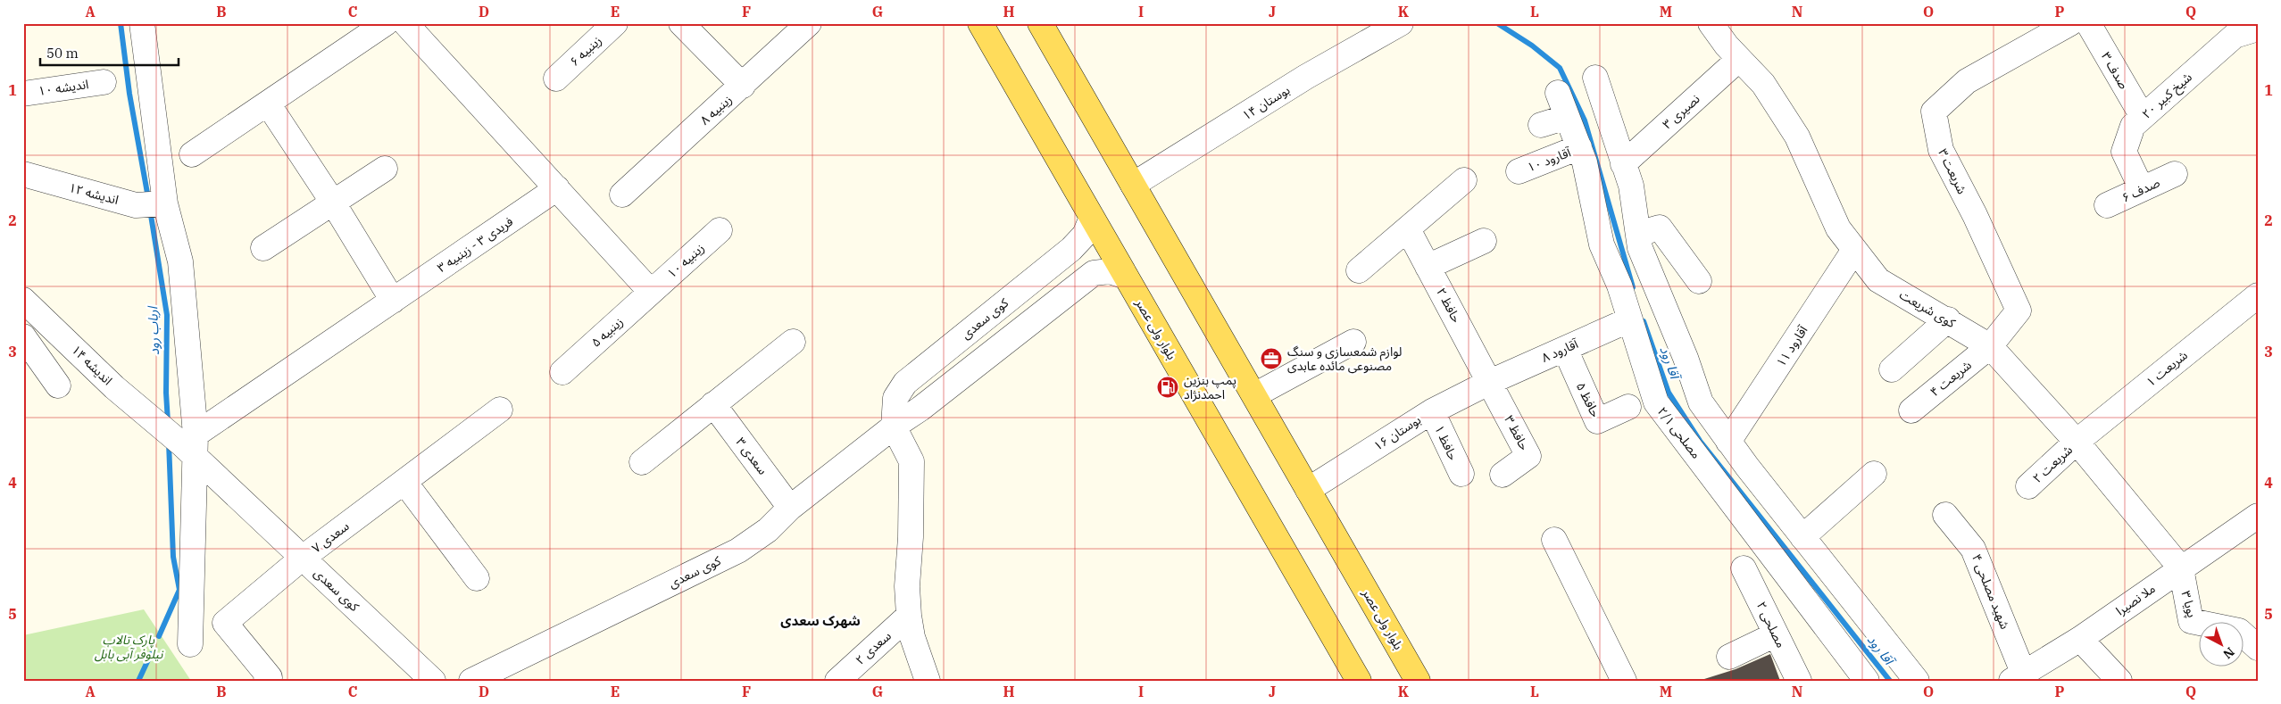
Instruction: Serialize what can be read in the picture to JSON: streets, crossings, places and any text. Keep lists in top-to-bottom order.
{
  "streets": {
    "main road": ["بلوار ولی عصر"],
    "street": [
      "زینبیه ۶",
      "صدف ۳",
      "اندیشه ۱۰",
      "شیخ کبیر ۲۰",
      "بوستان ۱۴",
      "زینبیه ۸",
      "نصیری ۳",
      "آقارود ۱۰",
      "شریعت ۳",
      "صدف ۶",
      "اندیشه ۱۲",
      "فریدی ۳ - زینبیه ۳",
      "زینبیه ۱۰",
      "حافظ ۲",
      "کوی شریعت",
      "کوی سعدی",
      "زینبیه ۵",
      "آقارود ۱۱",
      "آقارود ۸",
      "اندیشه ۱۴",
      "شریعت ۱",
      "شریعت ۴",
      "حافظ ۵",
      "بوستان ۱۶",
      "حافظ ۳",
      "مصلحی ۲/۱",
      "حافظ ۱",
      "سعدی ۳",
      "شریعت ۲",
      "سعدی ۷",
      "شهید مصلحی ۴",
      "ملا نصیرا",
      "پویا ۳",
      "مصلحی ۲",
      "سعدی ۲"
    ]
  },
  "crossings": [
    ["صدف ۳", "شیخ کبیر ۲۰"],
    ["شیخ کبیر ۲۰", "صدف ۶"],
    ["بوستان ۱۴", "بلوار ولی عصر"],
    ["نصیری ۳", "کوی شریعت"],
    ["آقارود ۱۰", "مصلحی ۲/۱"],
    ["شریعت ۳", "کوی شریعت"],
    ["شریعت ۳", "شریعت ۴"],
    ["فریدی ۳ - زینبیه ۳", "کوی سعدی"],
    ["فریدی ۳ - زینبیه ۳", "اندیشه ۱۴"],
    ["زینبیه ۱۰", "زینبیه ۵"],
    ["حافظ ۲", "آقارود ۸"],
    ["حافظ ۲", "بوستان ۱۶"],
    ["حافظ ۲", "حافظ ۳"],
    ["کوی شریعت", "آقارود ۱۱"],
    ["کوی شریعت", "شریعت ۱"],
    ["کوی شریعت", "شریعت ۴"],
    ["کوی شریعت", "شریعت ۲"],
    ["کوی شریعت", "ملا نصیرا"],
    ["کوی شریعت", "پویا ۳"],
    ["کوی سعدی", "بلوار ولی عصر"],
    ["کوی سعدی", "اندیشه ۱۴"],
    ["کوی سعدی", "سعدی ۳"],
    ["کوی سعدی", "سعدی ۷"],
    ["بلوار ولی عصر", "بوستان ۱۶"],
    ["آقارود ۸", "حافظ ۵"],
    ["آقارود ۸", "بوستان ۱۶"],
    ["آقارود ۸", "حافظ ۳"],
    ["آقارود ۸", "مصلحی ۲/۱"],
    ["شریعت ۱", "شریعت ۲"],
    ["بوستان ۱۶", "حافظ ۳"],
    ["بوستان ۱۶", "حافظ ۱"],
    ["شهید مصلحی ۴", "ملا نصیرا"],
    ["ملا نصیرا", "پویا ۳"]
  ],
  "districts": ["شهرک سعدی"],
  "water": ["ارباب رود", "آقا رود"],
  "parks": ["پارک تالاب نیلوفر آبی بابل"],
  "places": {
    "office": ["لوازم شمعسازی و سنگ مصنوعی مائده عابدی"],
    "fuel station": ["پمپ بنزین احمدنژاد"]
  },
  "scale_bar": "50 m",
  "north": "bottom right",
  "grid": {
    "columns": [
      "A",
      "B",
      "C",
      "D",
      "E",
      "F",
      "G",
      "H",
      "I",
      "J",
      "K",
      "L",
      "M",
      "N",
      "O",
      "P",
      "Q"
    ],
    "rows": [
      "1",
      "2",
      "3",
      "4",
      "5"
    ]
  }
}
